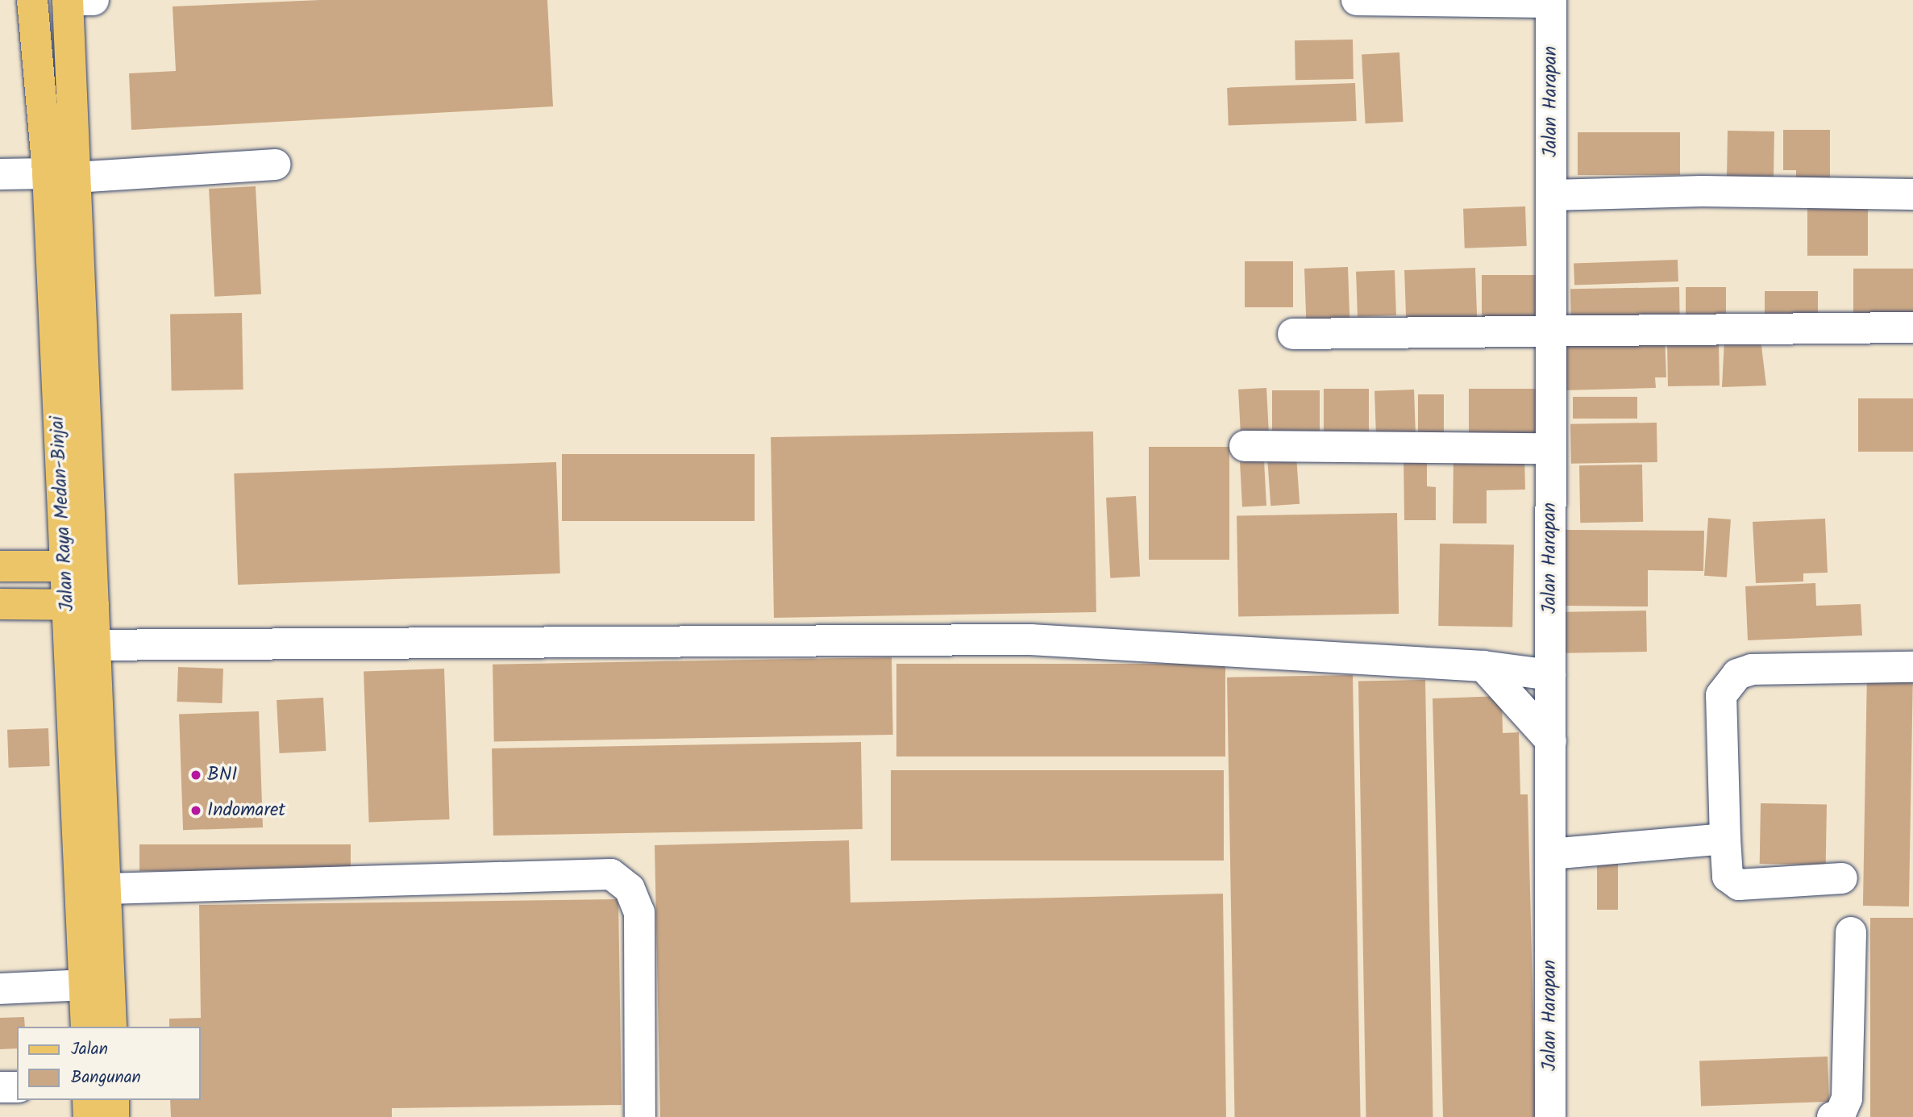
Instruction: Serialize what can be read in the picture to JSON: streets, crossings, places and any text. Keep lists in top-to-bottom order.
{
  "streets": {
    "main road": ["Jalan Raya Medan-Binjai"],
    "street": ["Jalan Harapan"]
  },
  "places": ["BNI", "Indomaret"],
  "legend": ["Jalan", "Bangunan"]
}
